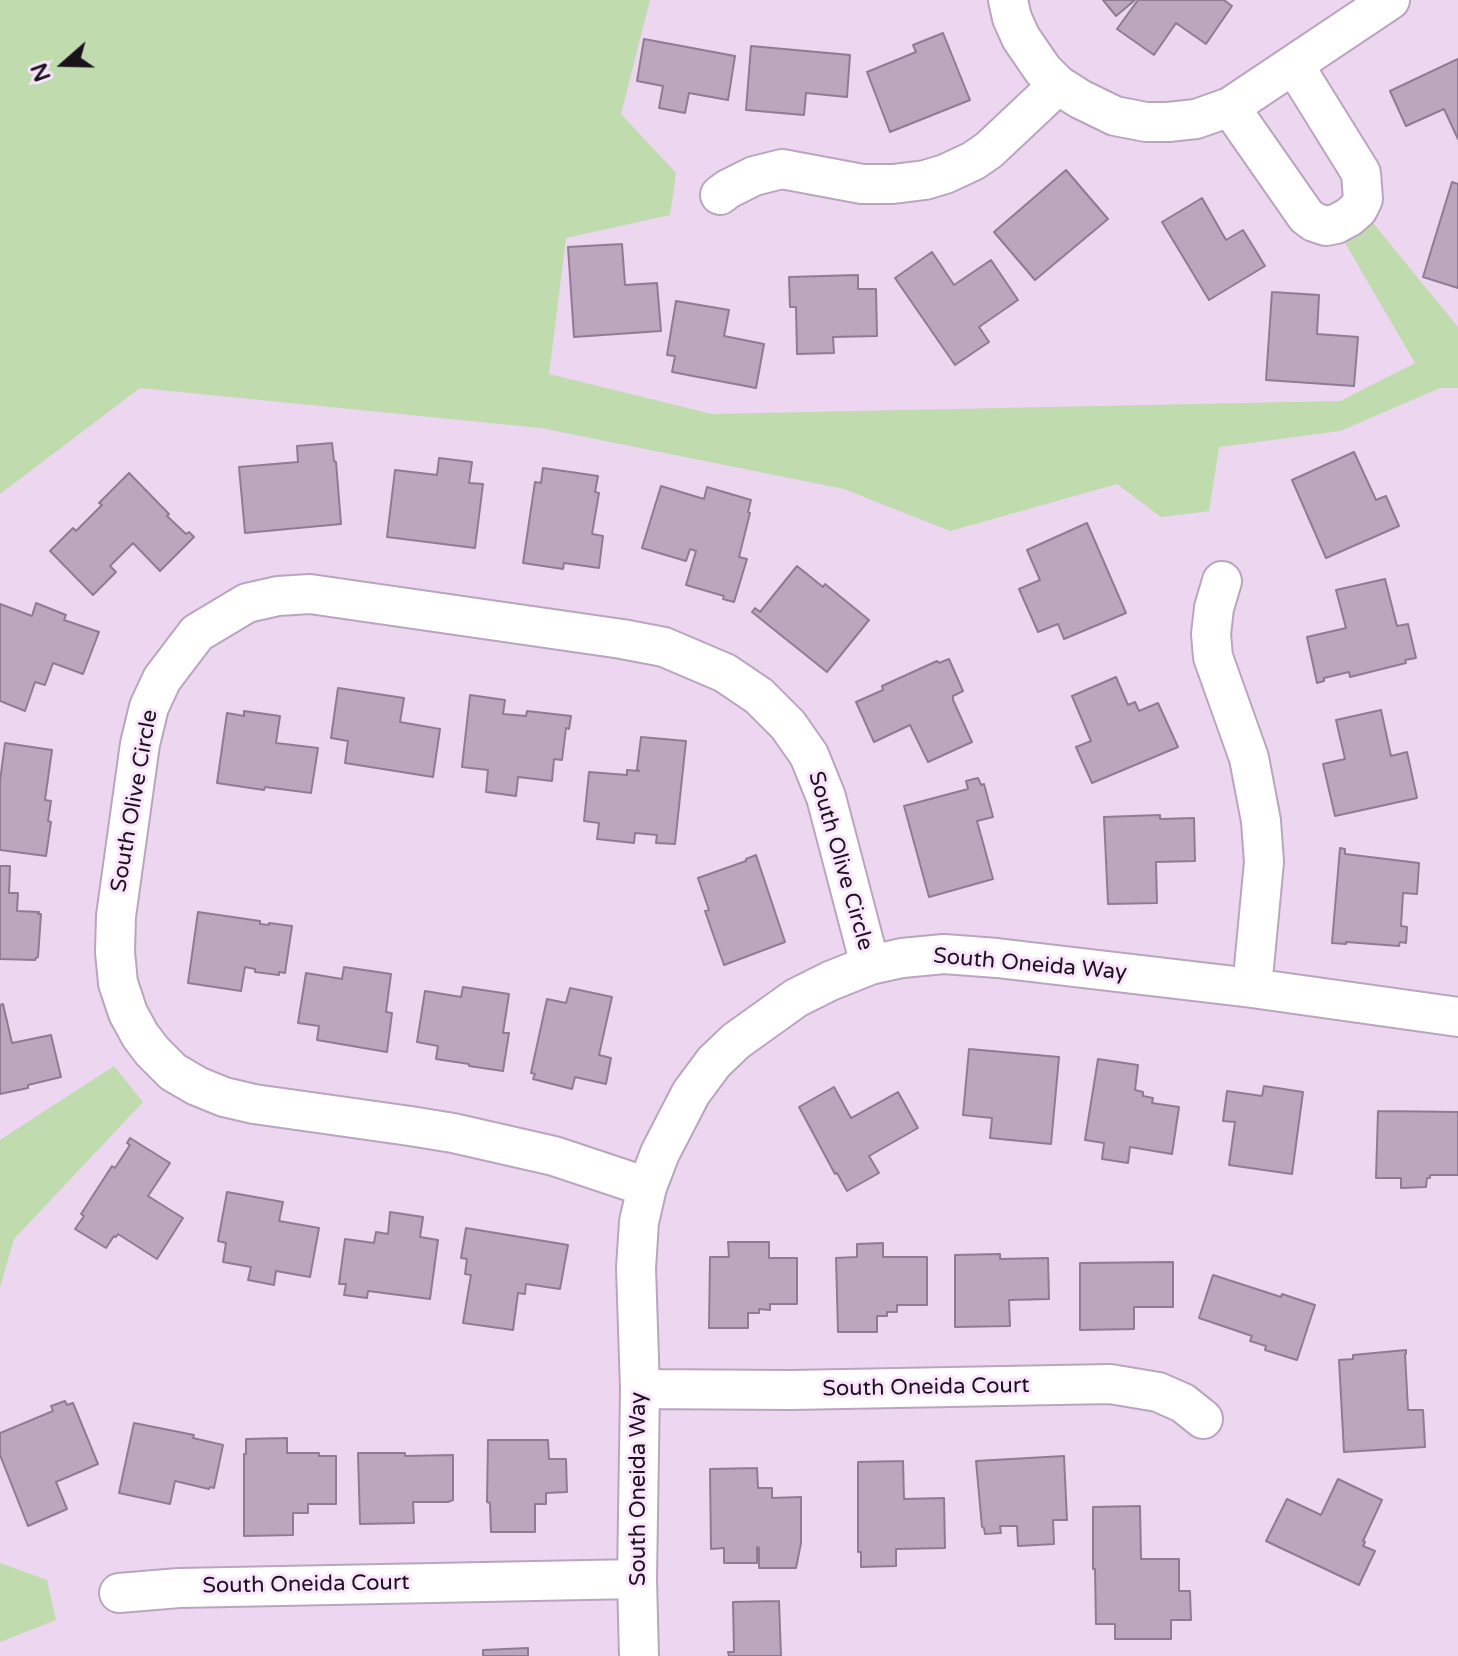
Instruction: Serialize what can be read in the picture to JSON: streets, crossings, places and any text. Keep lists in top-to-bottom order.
{
  "streets": {
    "street": ["South Olive Circle", "South Oneida Way", "South Oneida Court"]
  },
  "crossings": [
    ["South Olive Circle", "South Oneida Way"],
    ["South Oneida Way", "South Oneida Court"]
  ],
  "north": "left"
}
